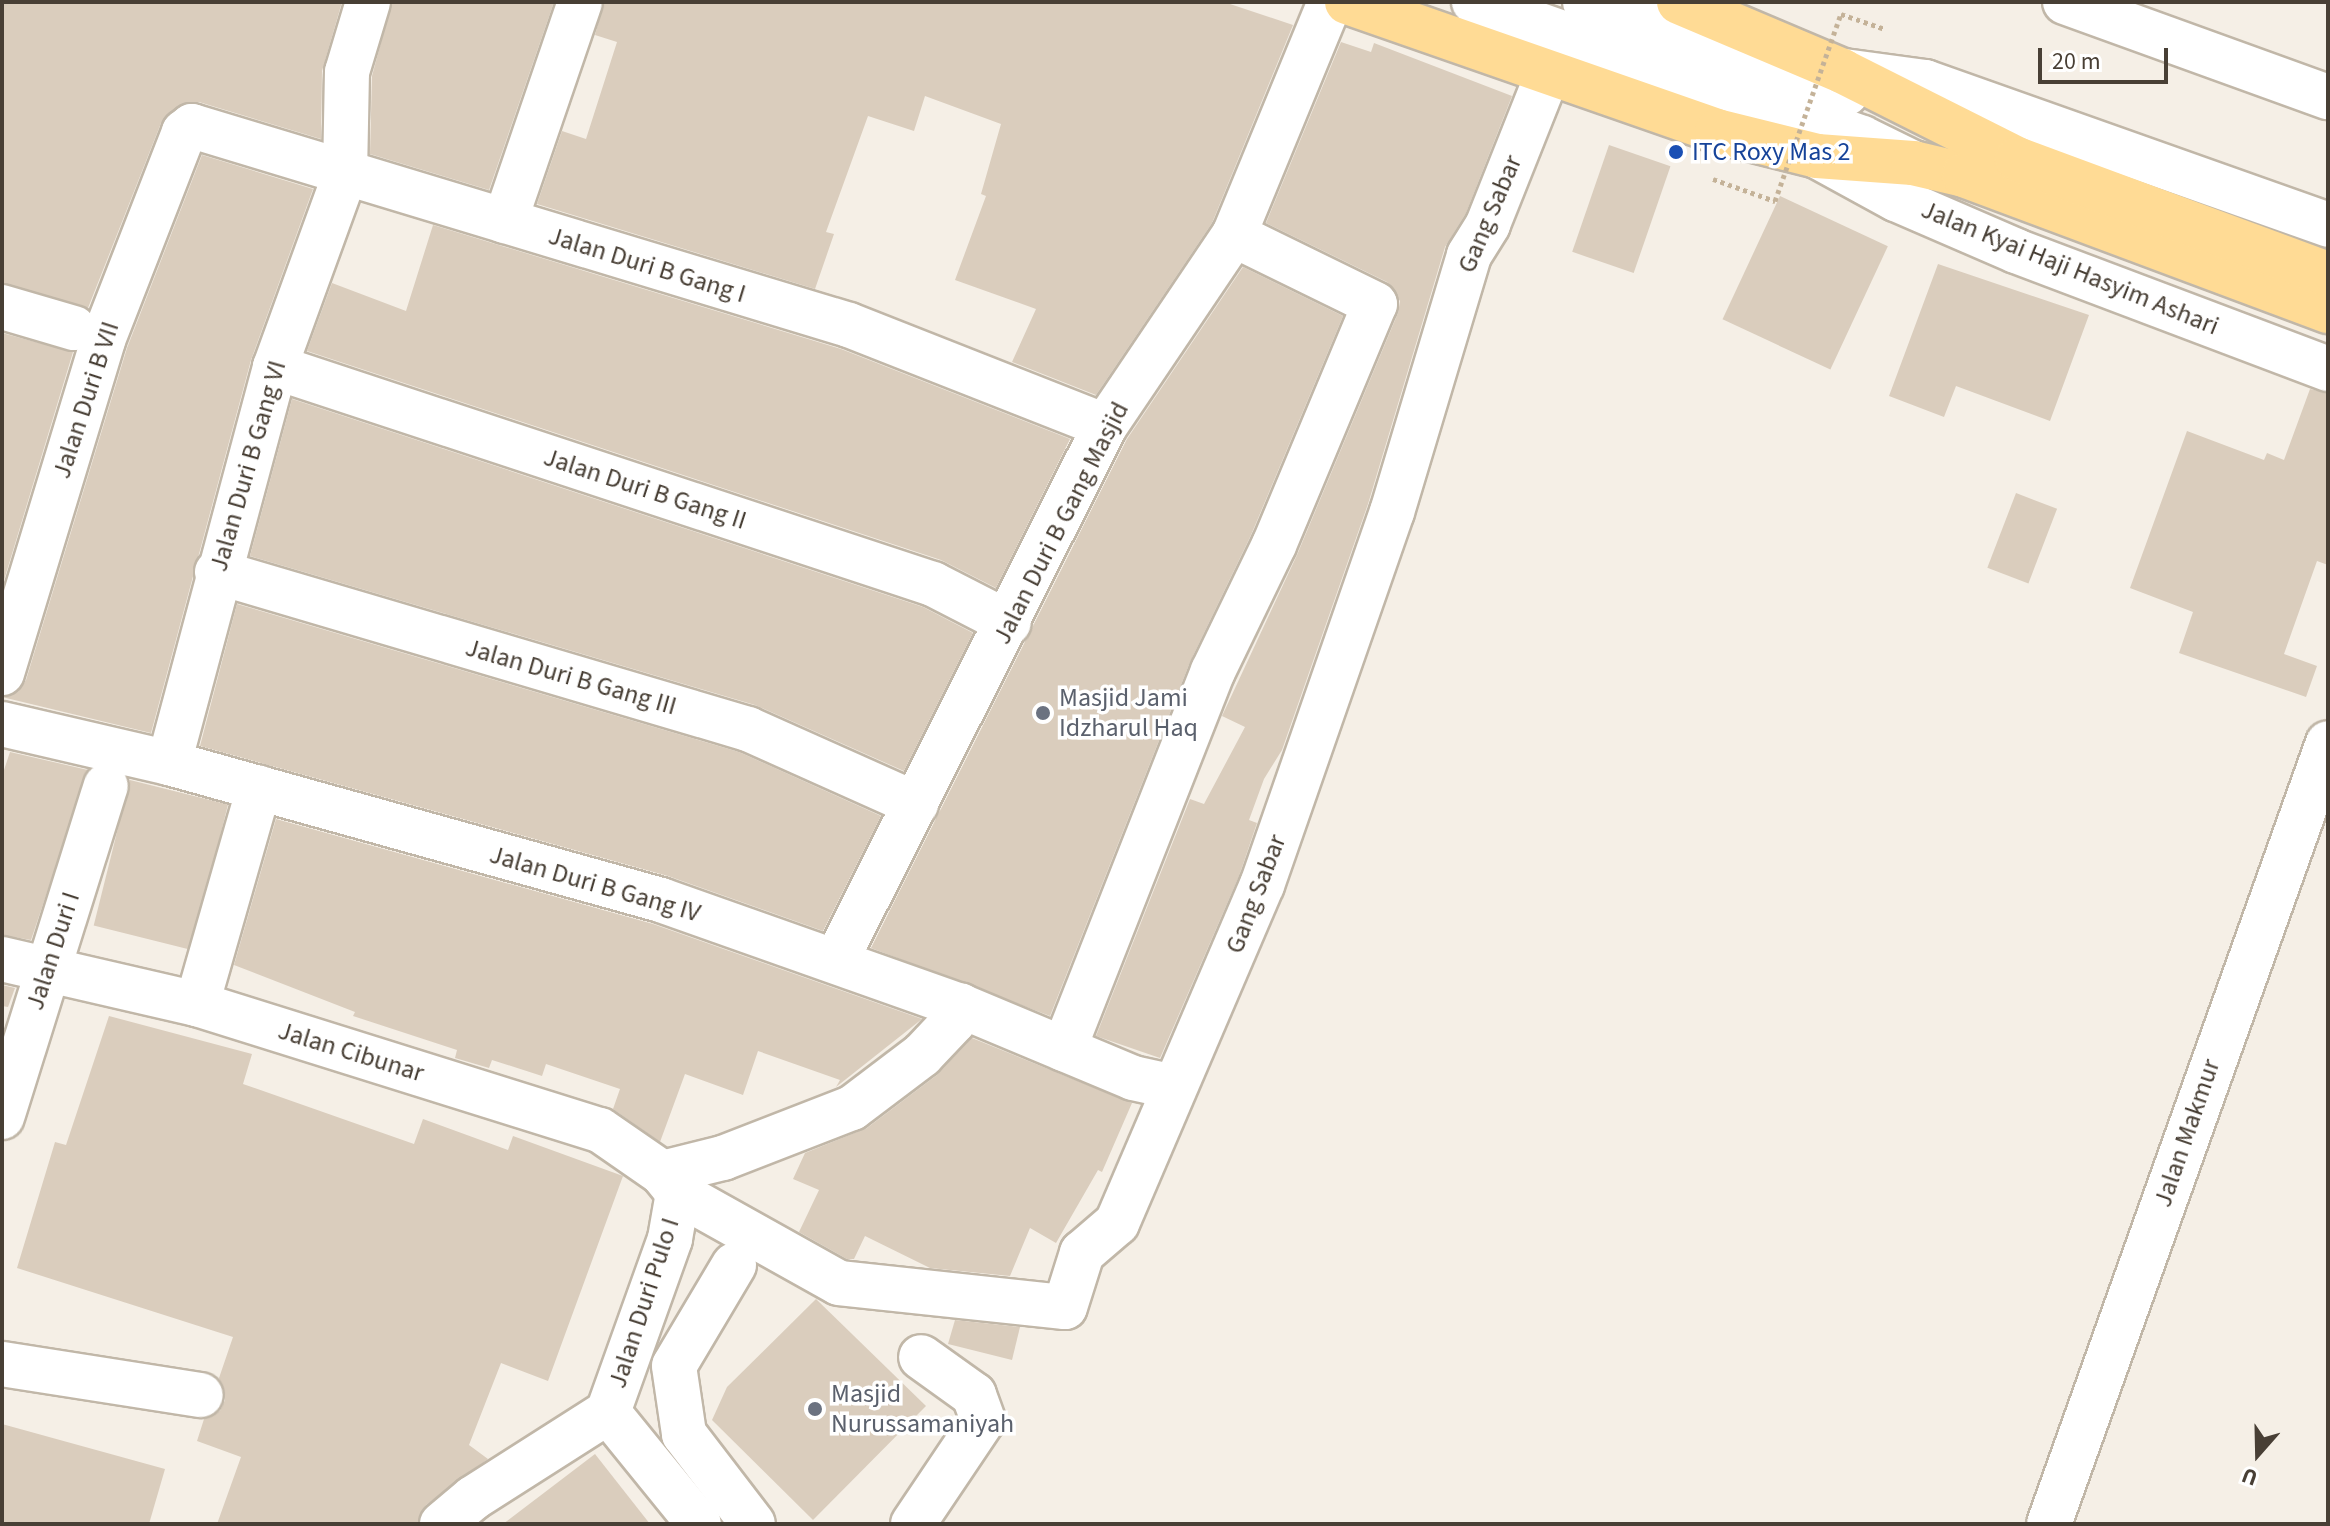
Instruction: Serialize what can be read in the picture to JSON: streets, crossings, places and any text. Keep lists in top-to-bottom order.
{
  "streets": {
    "main road": ["Jalan Kyai Haji Hasyim Ashari"],
    "street": [
      "Gang Sabar",
      "Jalan Duri B Gang I",
      "Jalan Duri B VII",
      "Jalan Duri B Gang VI",
      "Jalan Duri B Gang II",
      "Jalan Duri B Gang Masjid",
      "Jalan Duri B Gang III",
      "Jalan Duri B Gang IV",
      "Jalan Duri I",
      "Jalan Cibunar",
      "Jalan Makmur",
      "Jalan Duri Pulo I"
    ]
  },
  "crossings": [
    ["Gang Sabar", "Jalan Kyai Haji Hasyim Ashari"],
    ["Gang Sabar", "Jalan Duri B Gang IV"],
    ["Gang Sabar", "Jalan Cibunar"],
    ["Gang Sabar", "Jalan Duri Pulo I"],
    ["Jalan Duri B Gang I", "Jalan Duri B VII"],
    ["Jalan Duri B Gang I", "Jalan Duri B Gang VI"],
    ["Jalan Duri B Gang I", "Jalan Duri B Gang Masjid"],
    ["Jalan Duri B Gang VI", "Jalan Duri B Gang II"],
    ["Jalan Duri B Gang VI", "Jalan Duri B Gang III"],
    ["Jalan Duri B Gang VI", "Jalan Duri B Gang IV"],
    ["Jalan Duri B Gang II", "Jalan Duri B Gang Masjid"],
    ["Jalan Duri B Gang Masjid", "Jalan Duri B Gang III"],
    ["Jalan Duri B Gang Masjid", "Jalan Duri B Gang IV"],
    ["Jalan Duri I", "Jalan Cibunar"],
    ["Jalan Cibunar", "Jalan Duri Pulo I"]
  ],
  "places": ["ITC Roxy Mas 2", "Masjid Jami Idzharul Haq", "Masjid Nurussamaniyah"],
  "scale_bar": "20 m",
  "north": "bottom"
}
